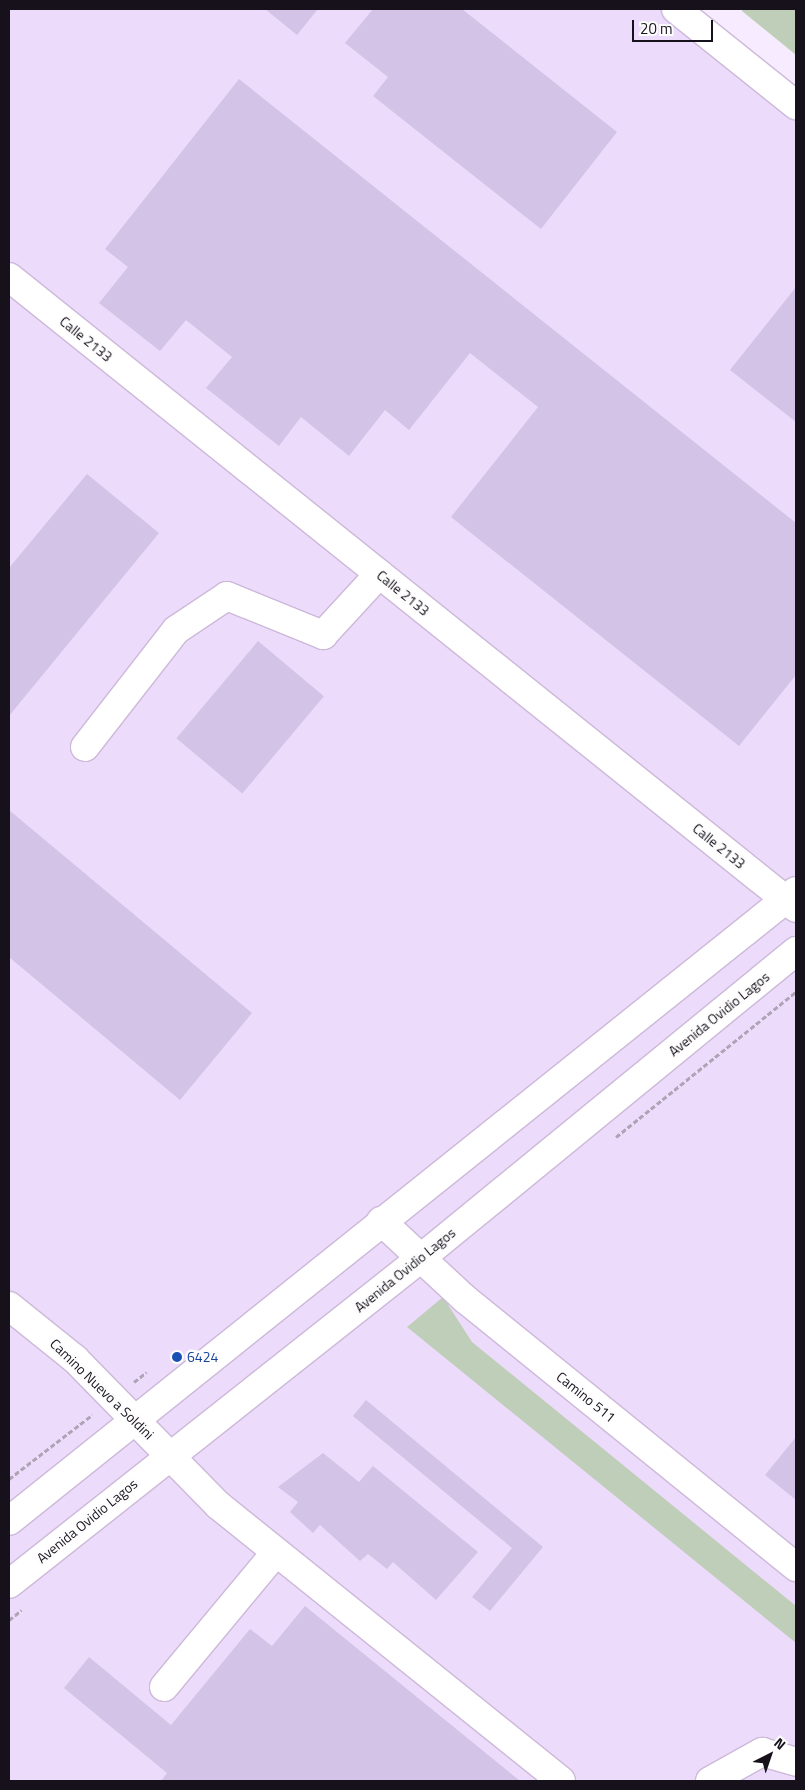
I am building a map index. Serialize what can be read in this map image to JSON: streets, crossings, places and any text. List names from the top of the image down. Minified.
{"streets":{"main road":["Calle 2133","Avenida Ovidio Lagos","Camino Nuevo a Soldini","Camino 511"]},"crossings":[["Avenida Ovidio Lagos","Camino Nuevo a Soldini"],["Avenida Ovidio Lagos","Camino 511"]],"places":["6424"],"scale_bar":"20 m","north":"top right"}
